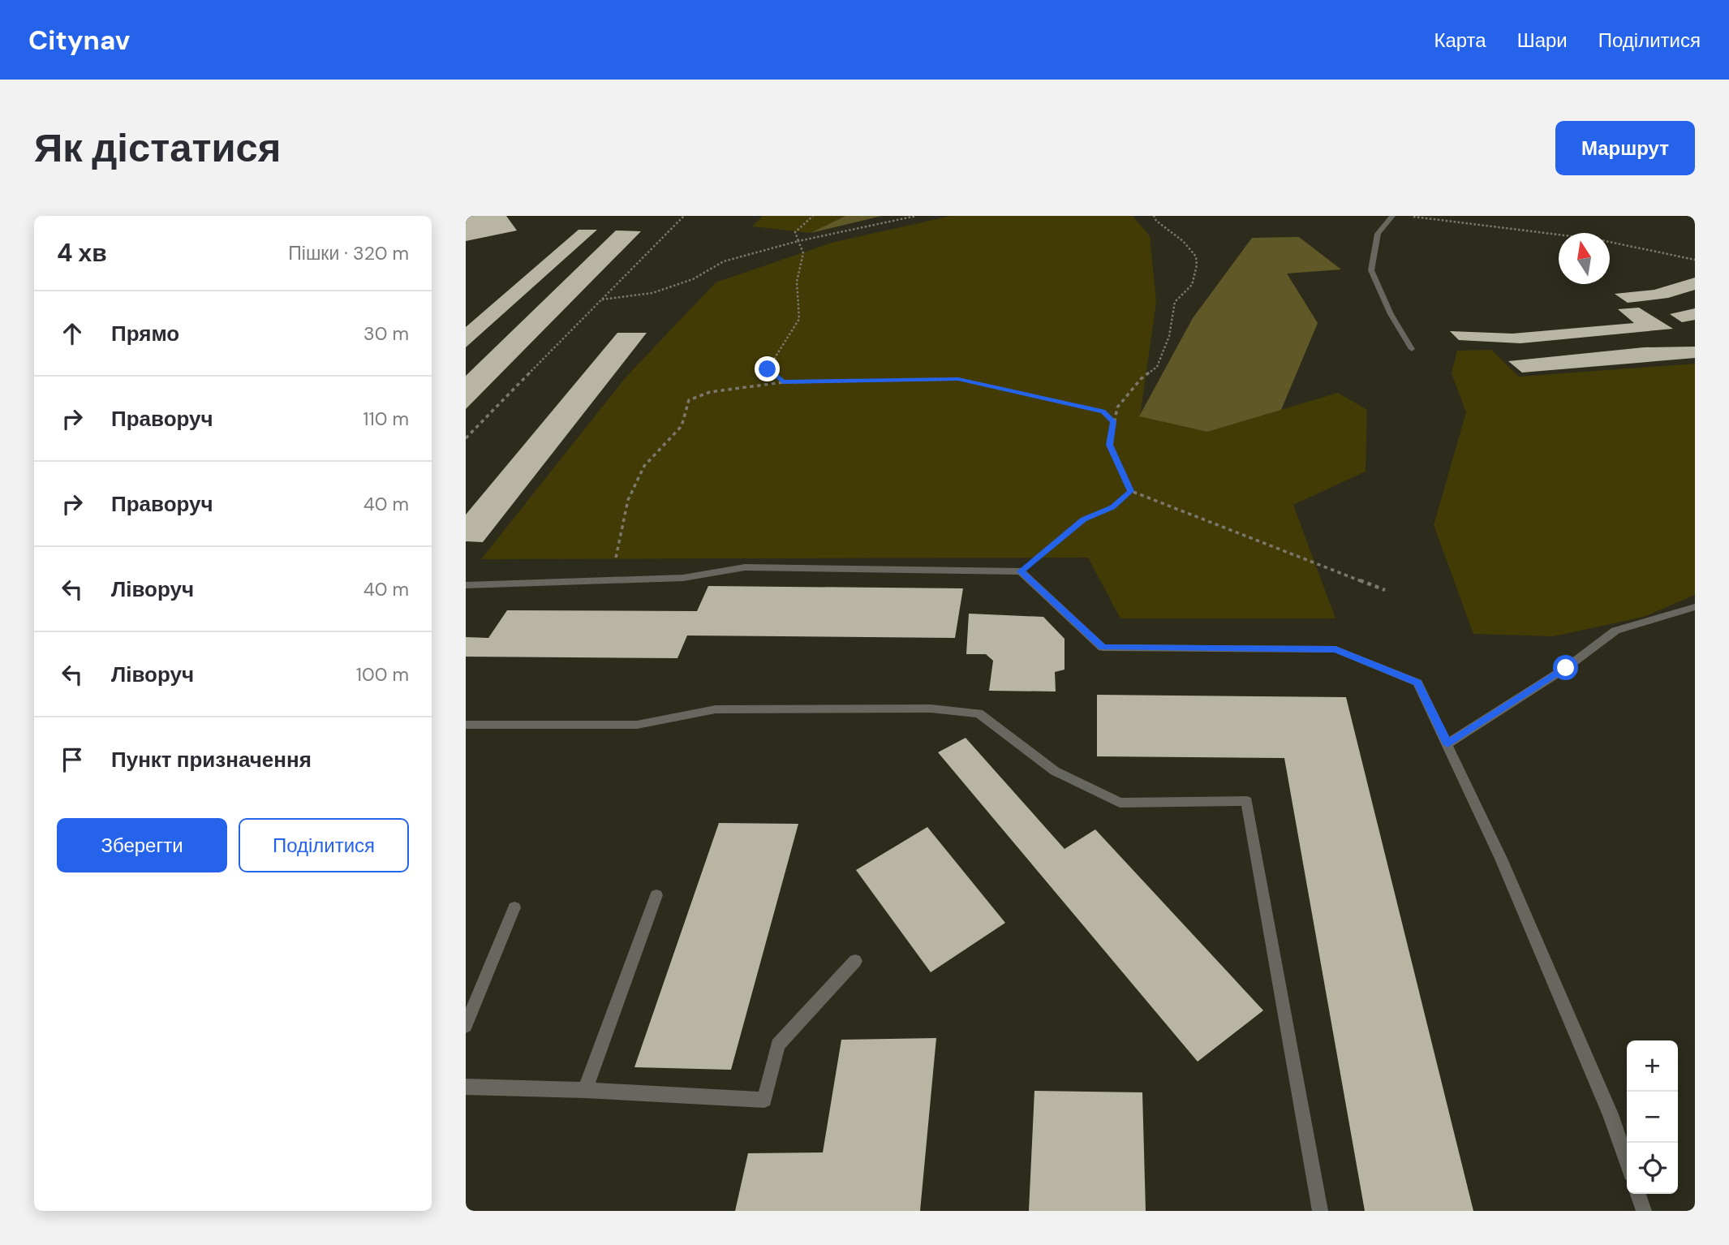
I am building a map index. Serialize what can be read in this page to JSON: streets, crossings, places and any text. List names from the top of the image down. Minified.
{"north":"top","page":{"header":"Citynav","nav":["Карта","Шари","Поділитися"],"buttons":["Маршрут",["Зберегти","Поділитися"]],"title":"Як дістатися","heading":["4 хв","Пішки · 320 m"],"list":[["Прямо","30 m"],["Праворуч","110 m"],["Праворуч","40 m"],["Ліворуч","40 m"],["Ліворуч","100 m"],"Пункт призначення"],"map_buttons":["+","−"]}}
